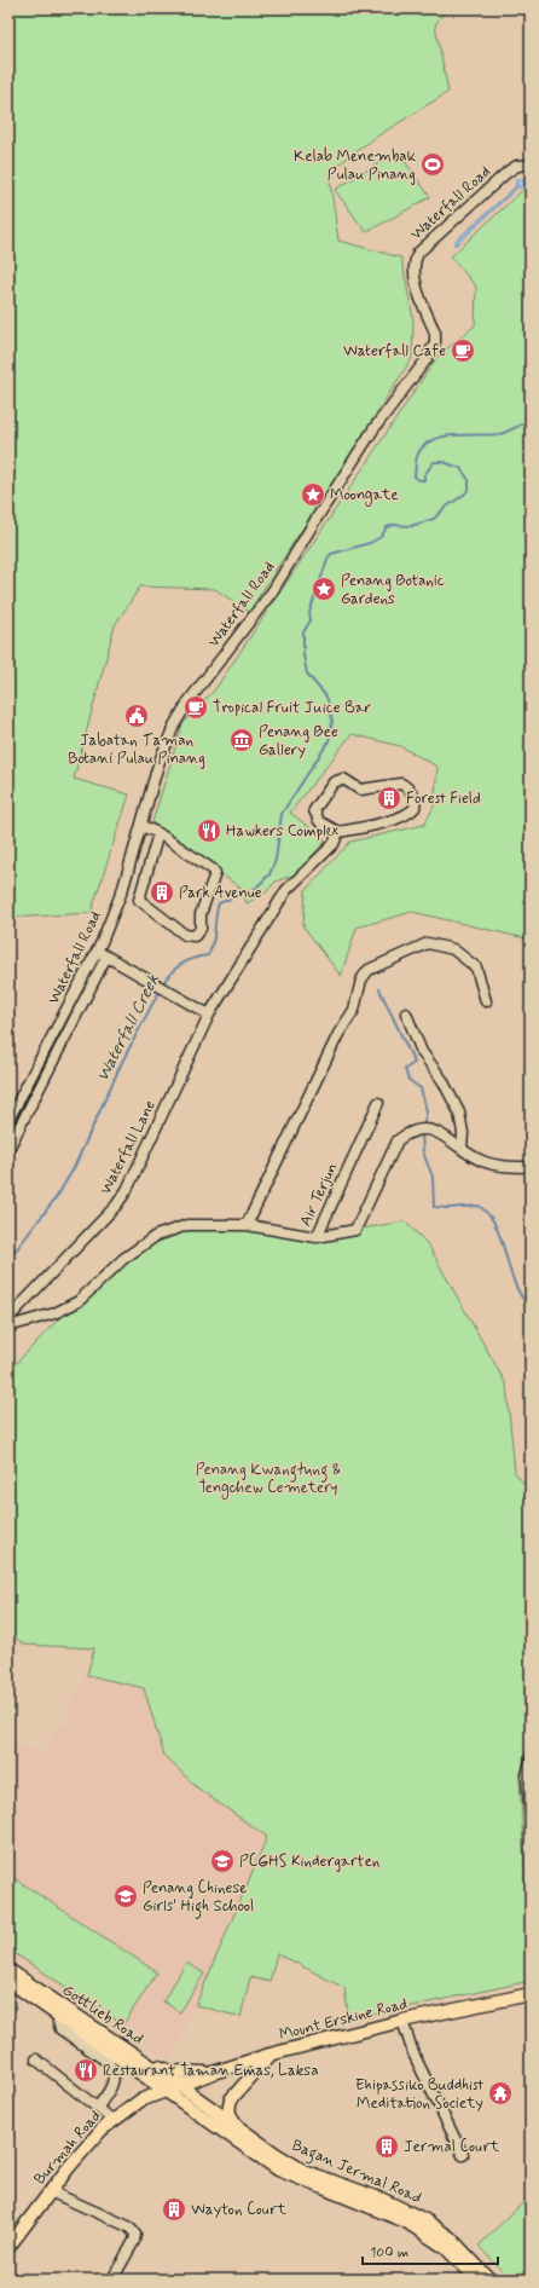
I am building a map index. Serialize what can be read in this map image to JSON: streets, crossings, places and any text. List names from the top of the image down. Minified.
{"streets":{"main road":["Gottlieb Road","Mount Erskine Road","Burmah Road","Bagan Jermal Road"],"street":["Waterfall Road","Waterfall Lane","Air Terjun"]},"crossings":[["Gottlieb Road","Mount Erskine Road"],["Gottlieb Road","Burmah Road"],["Gottlieb Road","Bagan Jermal Road"],["Mount Erskine Road","Burmah Road"],["Mount Erskine Road","Bagan Jermal Road"],["Burmah Road","Bagan Jermal Road"]],"water":["Waterfall Creek"],"parks":["Penang Kwangtung & Tengchew Cemetery"],"places":{"sports":["Kelab Menembak Pulau Pinang"],"cafe":["Waterfall Cafe","Tropical Fruit Juice Bar"],"place":["Moongate","Penang Botanic Gardens"],"public building":["Jabatan Taman Botani Pulau Pinang"],"museum":["Penang Bee Gallery"],"building":["Forest Field","Park Avenue","Jermal Court","Wayton Court"],"restaurant":["Hawkers Complex","Restaurant Taman Emas, Laksa"],"school or university":["PCGHS Kindergarten","Penang Chinese Girls' High School"],"temple":["Ehipassiko Buddhist Meditation Society"]},"scale_bar":"100 m"}
